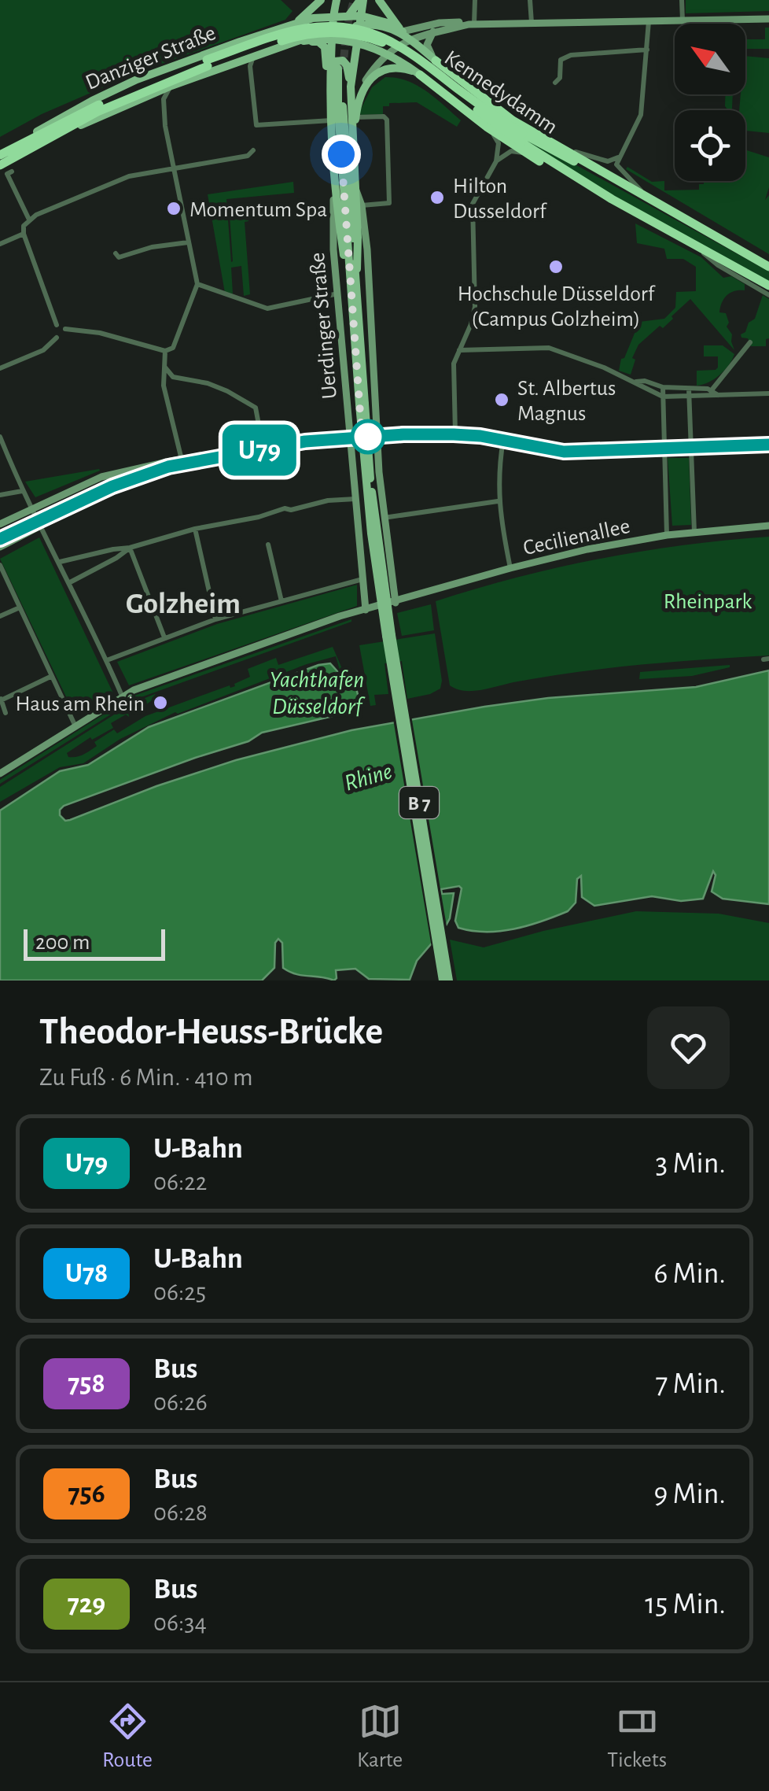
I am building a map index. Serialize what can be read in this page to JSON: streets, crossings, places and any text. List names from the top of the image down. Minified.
{"streets":{"highway":["Danziger Straße","Kennedydamm"],"main road":["Uerdinger Straße","B 7"],"street":["Cecilienallee"]},"crossings":[["Danziger Straße","Kennedydamm"],["Danziger Straße","Uerdinger Straße"],["Kennedydamm","Uerdinger Straße"],["Uerdinger Straße","Cecilienallee"],["Uerdinger Straße","B 7"]],"districts":["Golzheim"],"water":["Yachthafen Düsseldorf","Rhine"],"parks":["Rheinpark"],"places":["Hilton Dusseldorf","Momentum Spa","Hochschule Düsseldorf (Campus Golzheim)","St. Albertus Magnus","Haus am Rhein"],"lines":["metro line U79"],"scale_bar":"200 m","north":"top left","page":{"on_map":"U79","scale":"200 m","heading":["Theodor-Heuss-Brücke","Zu Fuß · 6 Min. · 410 m"],"list":[{"mark":"U79","name":"U-Bahn","note":"06:22","value":"3 Min."},{"mark":"U78","name":"U-Bahn","note":"06:25","value":"6 Min."},{"mark":"758","name":"Bus","note":"06:26","value":"7 Min."},{"mark":"756","name":"Bus","note":"06:28","value":"9 Min."},{"mark":"729","name":"Bus","note":"06:34","value":"15 Min."}],"tabs":["Route","Karte","Tickets"]}}
